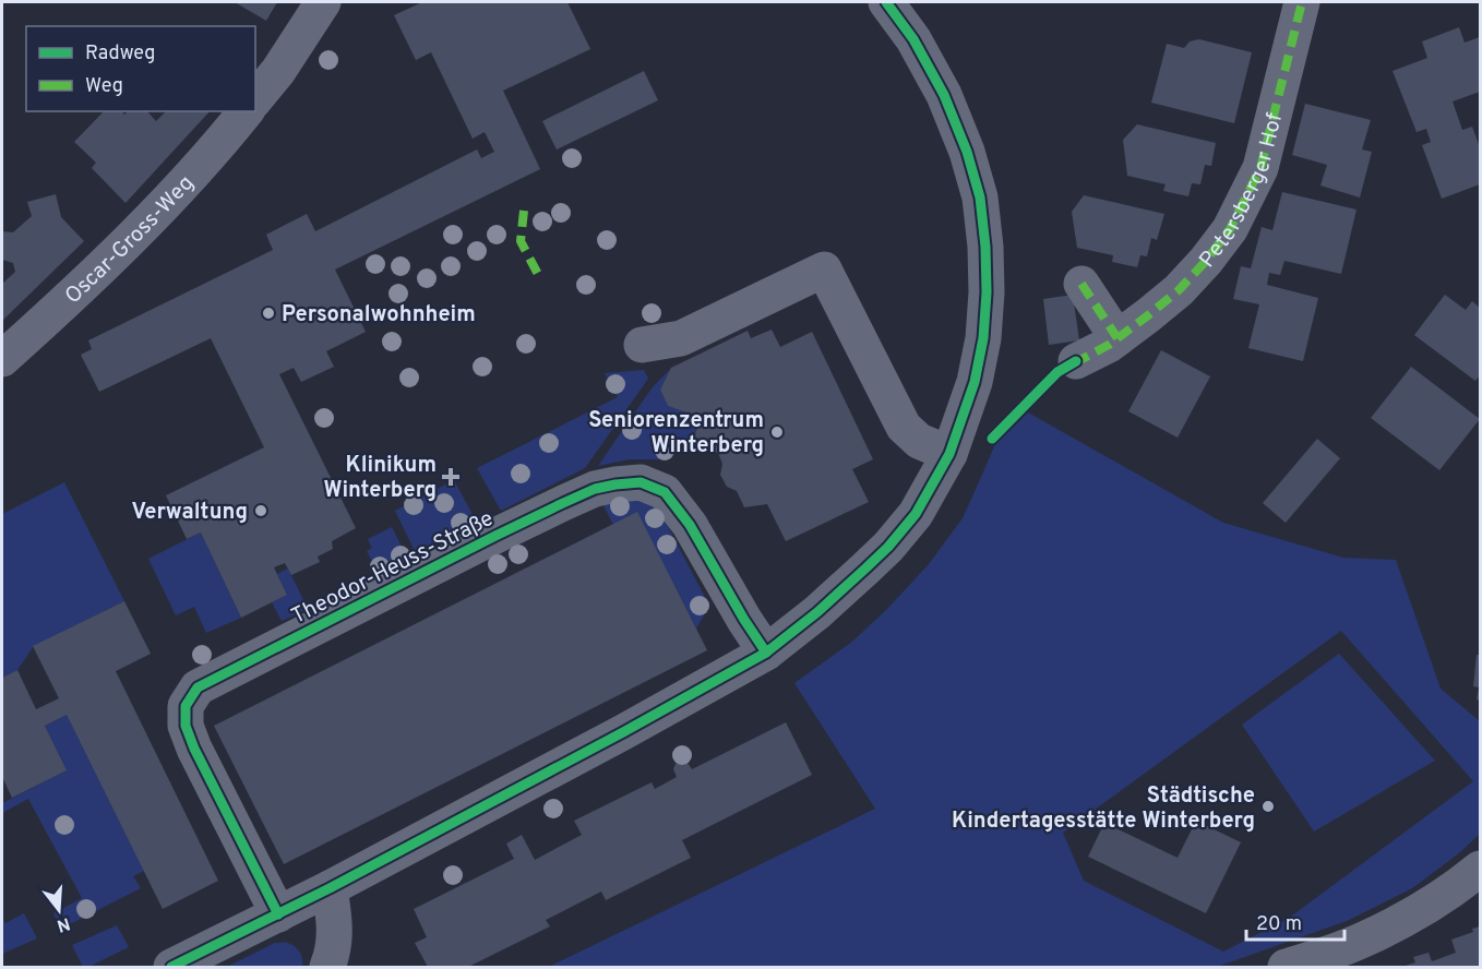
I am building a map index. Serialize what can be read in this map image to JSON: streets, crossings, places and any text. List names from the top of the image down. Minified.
{"streets":{"street":["Petersberger Hof","Oscar-Gross-Weg","Theodor-Heuss-Straße"]},"places":{"other":["Personalwohnheim","Seniorenzentrum Winterberg","Verwaltung","Städtische Kindertagesstätte Winterberg"],"health":["Klinikum Winterberg"]},"legend":["Radweg","Weg"],"scale_bar":"20 m","north":"bottom"}
